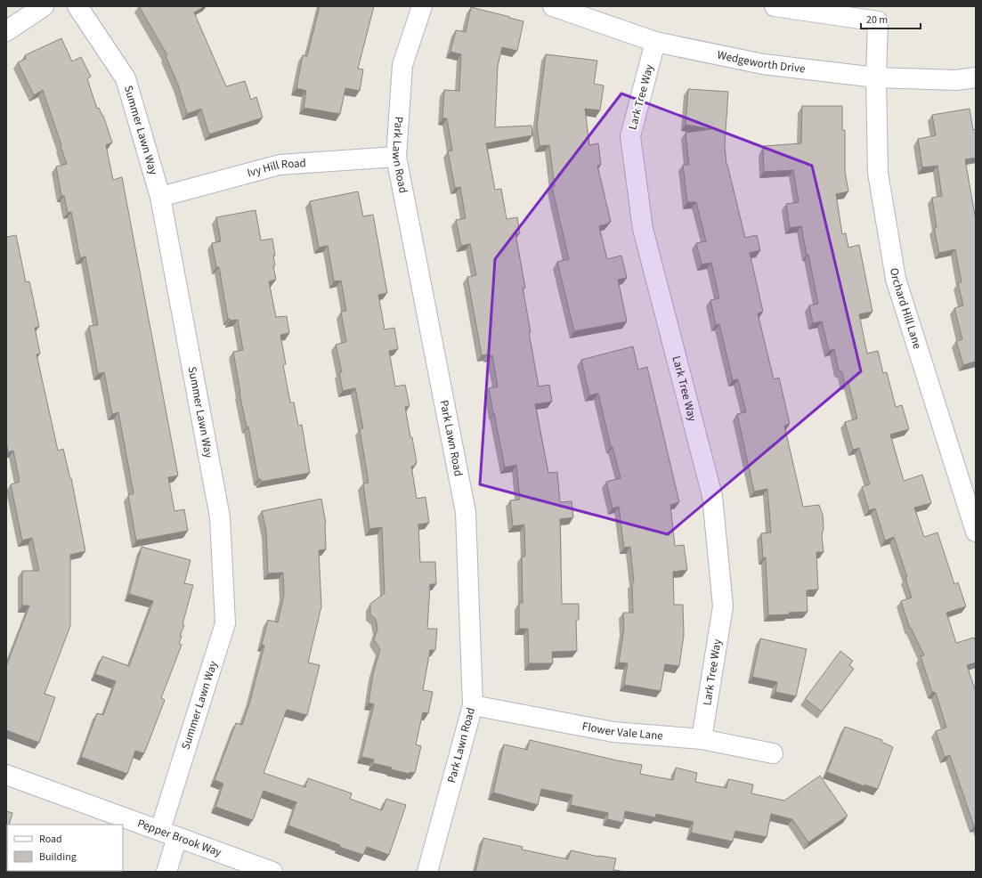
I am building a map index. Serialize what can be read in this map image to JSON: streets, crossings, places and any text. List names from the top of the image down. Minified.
{"streets":{"street":["Wedgeworth Drive","Lark Tree Way","Summer Lawn Way","Park Lawn Road","Ivy Hill Road","Orchard Hill Lane","Flower Vale Lane","Pepper Brook Way"]},"crossings":[["Wedgeworth Drive","Lark Tree Way"],["Wedgeworth Drive","Orchard Hill Lane"],["Lark Tree Way","Flower Vale Lane"],["Summer Lawn Way","Ivy Hill Road"],["Summer Lawn Way","Pepper Brook Way"],["Park Lawn Road","Ivy Hill Road"],["Park Lawn Road","Flower Vale Lane"]],"legend":["Road","Building"],"scale_bar":"20 m"}
